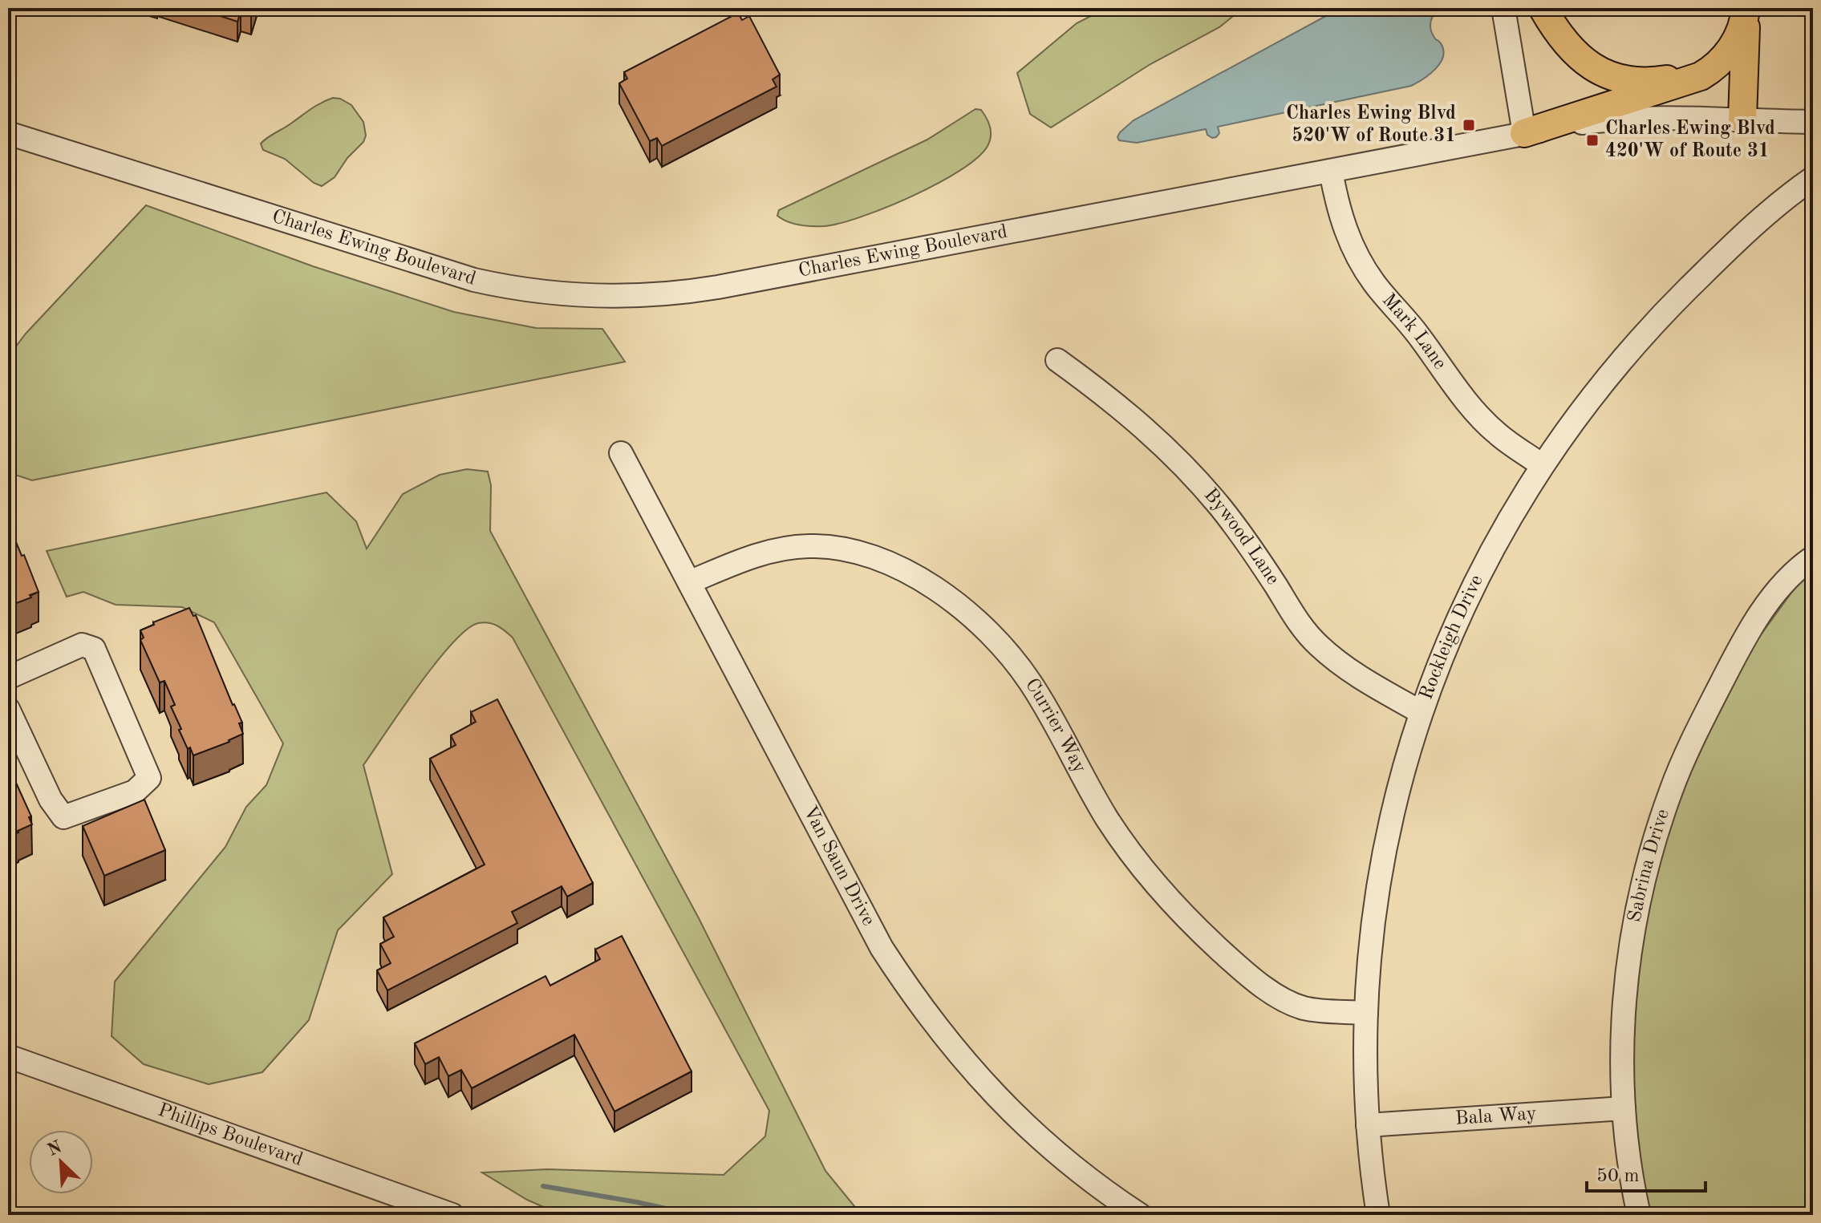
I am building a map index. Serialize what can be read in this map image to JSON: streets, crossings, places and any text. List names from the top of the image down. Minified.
{"streets":{"street":["Charles Ewing Boulevard","Mark Lane","Bywood Lane","Rockleigh Drive","Currier Way","Sabrina Drive","Van Saun Drive","Bala Way","Phillips Boulevard"]},"crossings":[["Charles Ewing Boulevard","Mark Lane"],["Mark Lane","Rockleigh Drive"],["Bywood Lane","Rockleigh Drive"],["Rockleigh Drive","Currier Way"],["Rockleigh Drive","Bala Way"],["Currier Way","Van Saun Drive"],["Sabrina Drive","Bala Way"]],"places":{"transit":["Charles Ewing Blvd 520'W of Route 31","Charles Ewing Blvd 420'W of Route 31"]},"scale_bar":"50 m","north":"top left"}
